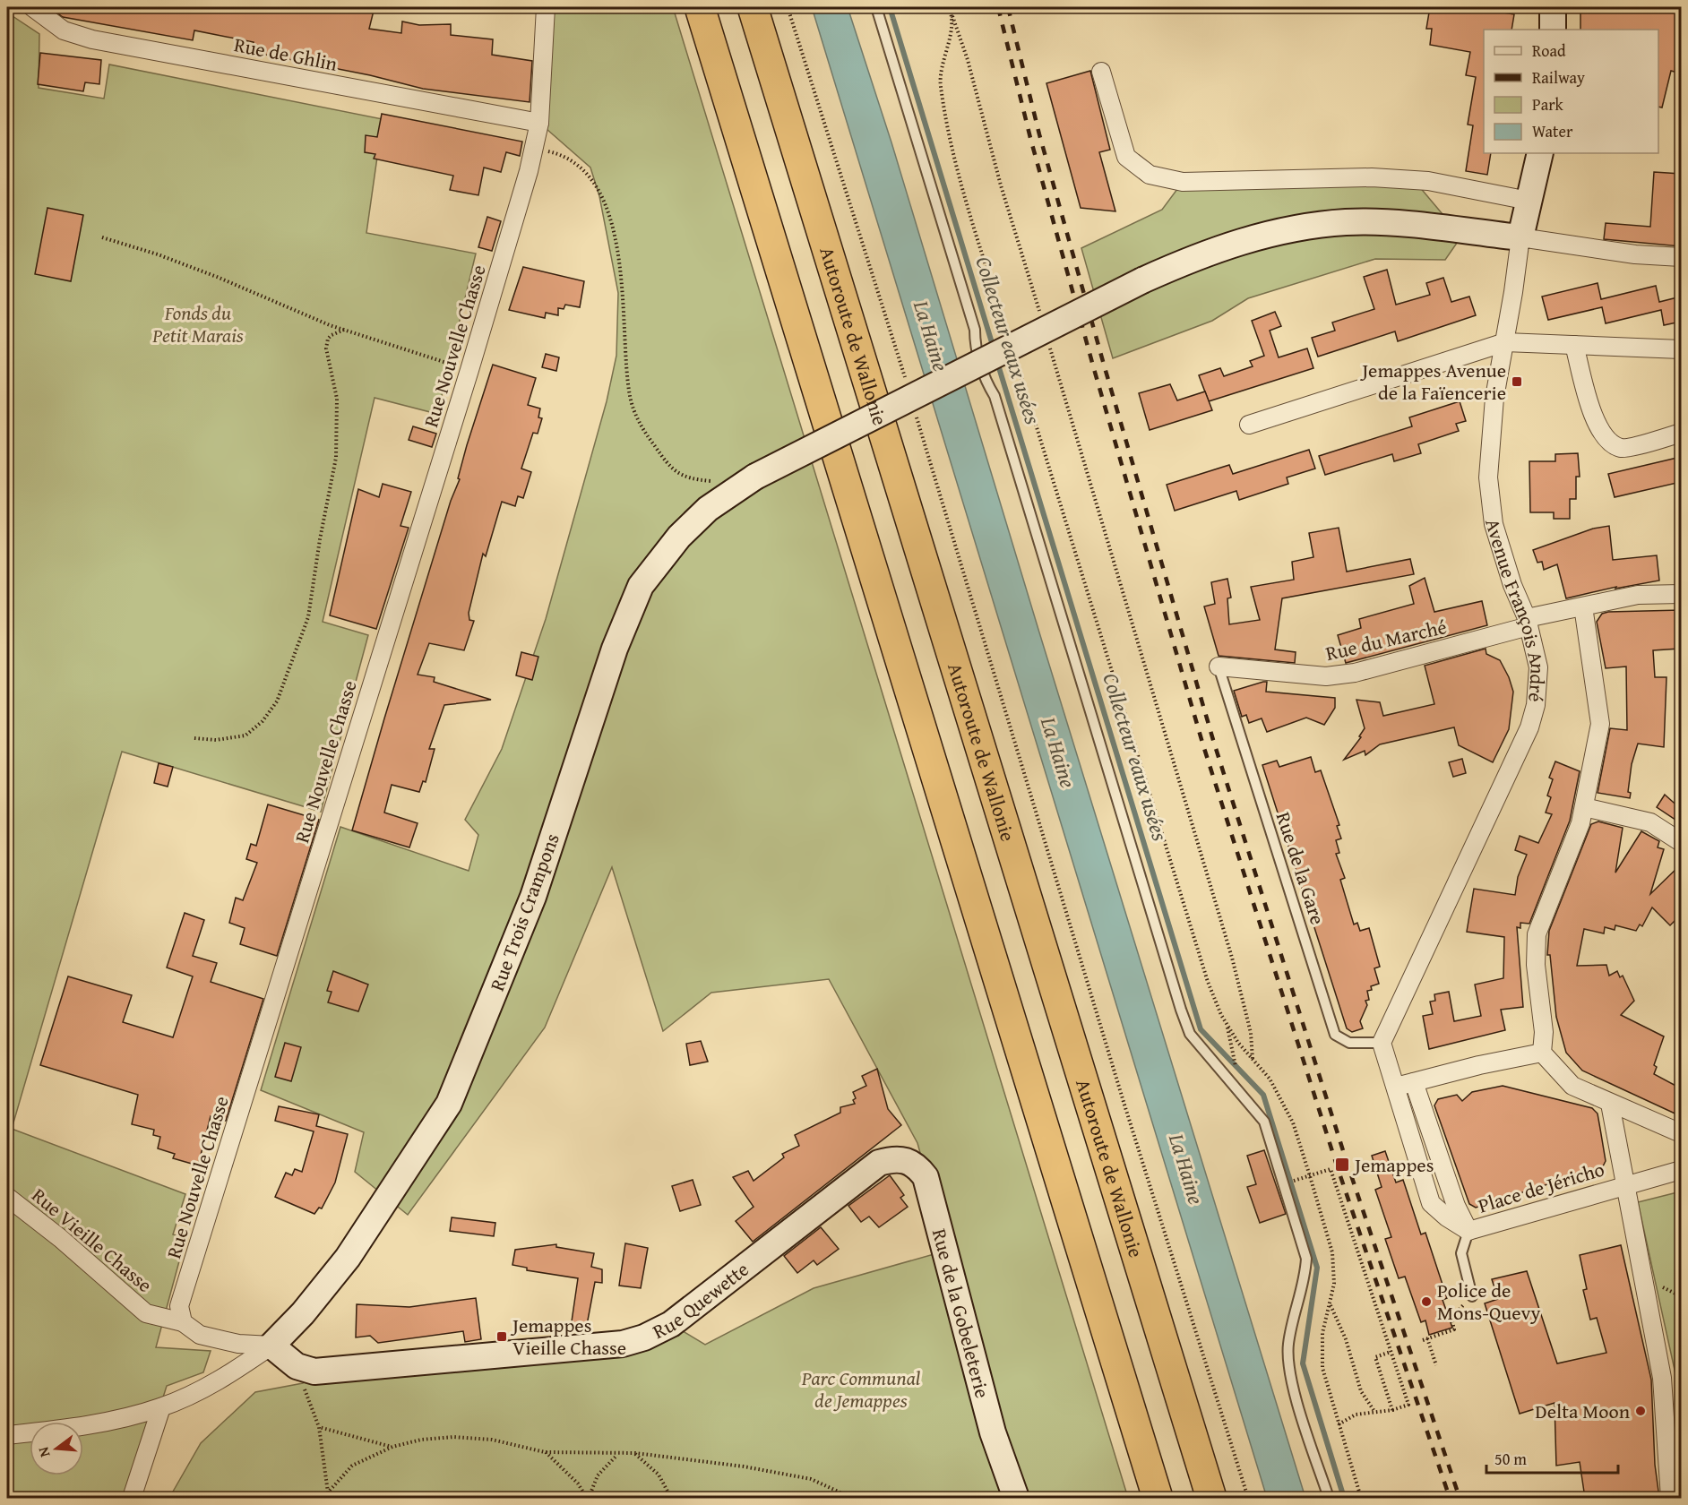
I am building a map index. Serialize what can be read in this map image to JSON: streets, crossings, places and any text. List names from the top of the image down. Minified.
{"streets":{"highway":["Autoroute de Wallonie"],"street":["Rue de Ghlin","Rue Nouvelle Chasse","Avenue François André","Rue du Marché","Rue Trois Crampons","Place de Jéricho","Rue Vieille Chasse","Rue Quewette","Rue de la Gobeleterie"],"lane":["Rue de la Gare"]},"crossings":[["Rue de Ghlin","Rue Nouvelle Chasse"],["Rue Nouvelle Chasse","Rue Vieille Chasse"],["Avenue François André","Rue du Marché"],["Avenue François André","Rue de la Gare"],["Avenue François André","Rue Trois Crampons"],["Avenue François André","Place de Jéricho"],["Rue du Marché","Rue de la Gare"],["Rue de la Gare","Place de Jéricho"],["Rue Trois Crampons","Rue Quewette"],["Rue Quewette","Rue de la Gobeleterie"]],"water":["La Haine","Collecteur eaux usées"],"parks":["Fonds du Petit Marais","Parc Communal de Jemappes"],"places":{"transit":["Jemappes Avenue de la Faïencerie","Jemappes","Jemappes Vieille Chasse"],"other":["Police de Mons-Quevy","Delta Moon"]},"legend":["Road","Railway","Park","Water"],"scale_bar":"50 m","north":"left"}
